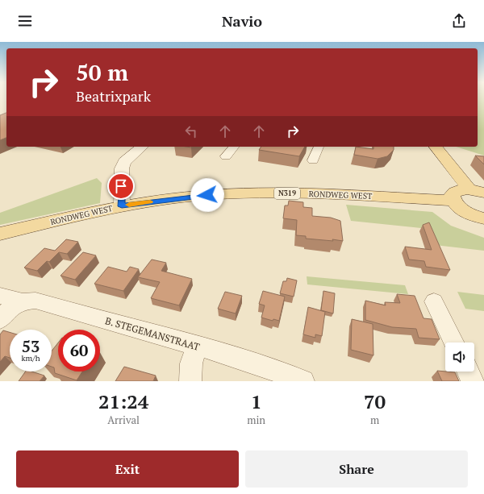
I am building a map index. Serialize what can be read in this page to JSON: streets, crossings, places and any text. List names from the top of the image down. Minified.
{"streets":{"main road":["N319","RONDWEG WEST"],"street":["B. STEGEMANSTRAAT"]},"page":{"header":"Navio","turn":["50 m","Beatrixpark"],"speed":"53 km/h","limit":"60","eta":["21:24","Arrival","1","min","70","m"],"buttons":["Exit","Share"]}}
